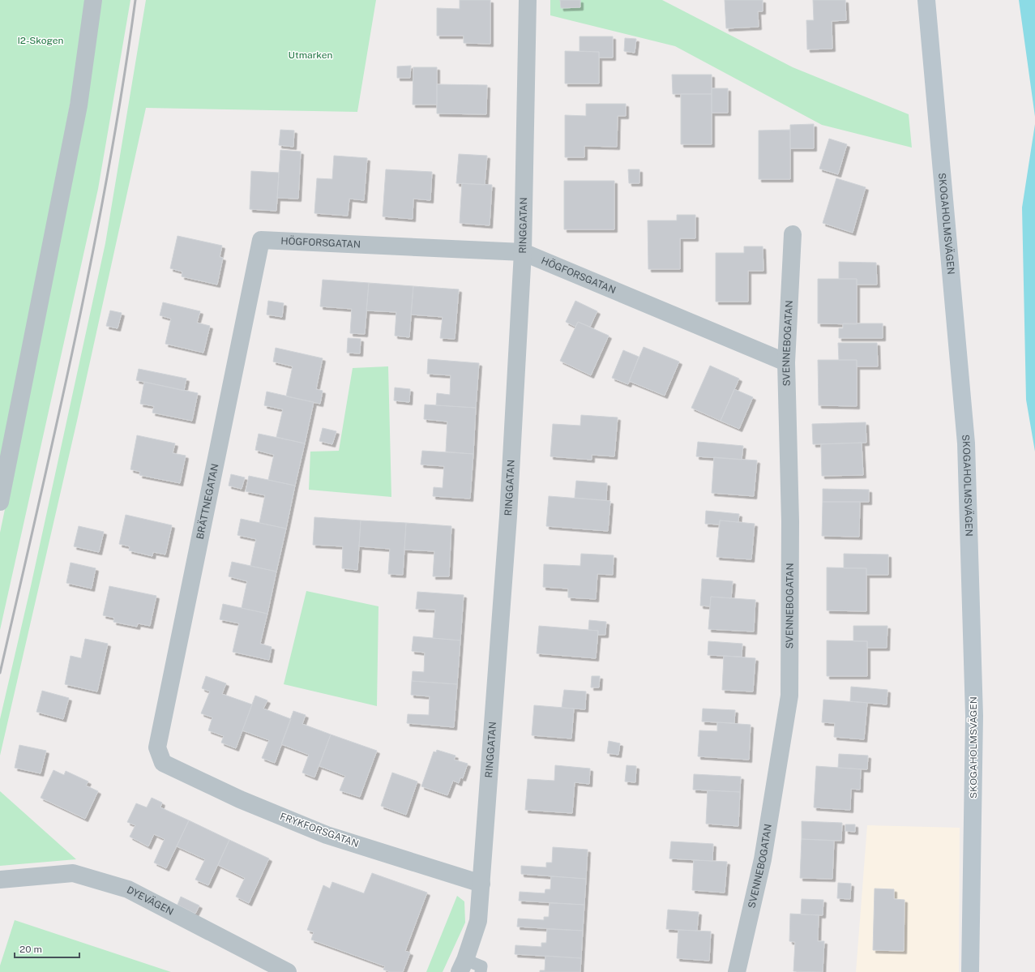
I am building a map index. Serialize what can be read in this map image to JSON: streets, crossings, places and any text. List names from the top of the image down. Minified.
{"streets":{"street":["SKOGAHOLMSVÄGEN","RINGGATAN","HÖGFORSGATAN","SVENNEBOGATAN","BRÄTTNEGATAN","FRYKFORSGATAN","DYEVÄGEN"]},"crossings":[["RINGGATAN","HÖGFORSGATAN"],["RINGGATAN","FRYKFORSGATAN"],["HÖGFORSGATAN","SVENNEBOGATAN"],["HÖGFORSGATAN","BRÄTTNEGATAN"],["BRÄTTNEGATAN","FRYKFORSGATAN"]],"parks":["I2-Skogen","Utmarken"],"scale_bar":"20 m"}
